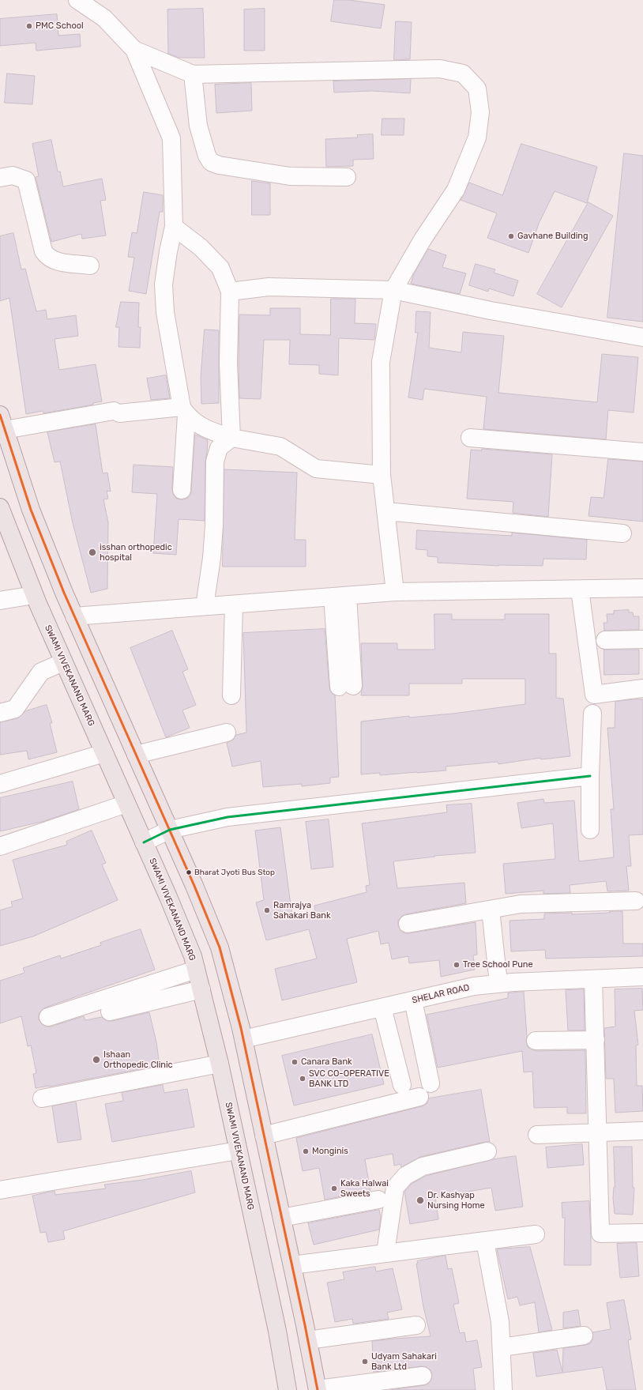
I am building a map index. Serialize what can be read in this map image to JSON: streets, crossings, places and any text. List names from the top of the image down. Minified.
{"streets":{"main road":["SWAMI VIVEKANAND MARG"],"street":["SHELAR ROAD"]},"places":["PMC School","Gavhane Building","isshan orthopedic hospital","Bharat Jyoti Bus Stop","Ramrajya Sahakari Bank","Tree School Pune","Ishaan Orthopedic Clinic","Canara Bank","SVC CO-OPERATIVE BANK LTD","Monginis","Kaka Halwai Sweets","Dr. Kashyap Nursing Home","Udyam Sahakari Bank Ltd"]}
